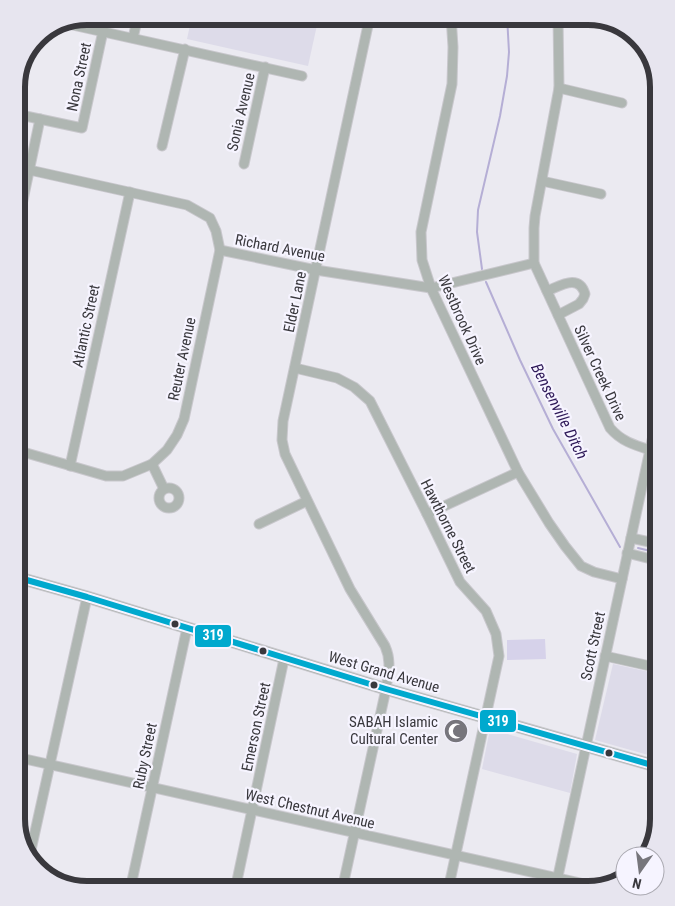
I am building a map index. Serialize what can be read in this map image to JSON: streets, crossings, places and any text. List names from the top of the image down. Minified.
{"streets":{"main road":["West Grand Avenue"],"street":["Nona Street","Sonia Avenue","Richard Avenue","Elder Lane","Westbrook Drive","Atlantic Street","Reuter Avenue","Silver Creek Drive","Hawthorne Street","Scott Street","Emerson Street","Ruby Street","West Chestnut Avenue"]},"crossings":[["Richard Avenue","Elder Lane"],["Richard Avenue","Westbrook Drive"],["Richard Avenue","Atlantic Street"],["Richard Avenue","Reuter Avenue"],["Richard Avenue","Silver Creek Drive"],["Elder Lane","Hawthorne Street"],["Elder Lane","West Grand Avenue"],["Elder Lane","West Chestnut Avenue"],["Westbrook Drive","Scott Street"],["Silver Creek Drive","Scott Street"],["Hawthorne Street","West Grand Avenue"],["Hawthorne Street","West Chestnut Avenue"],["Scott Street","West Grand Avenue"],["Scott Street","West Chestnut Avenue"],["West Grand Avenue","Emerson Street"],["West Grand Avenue","Ruby Street"],["Emerson Street","West Chestnut Avenue"],["Ruby Street","West Chestnut Avenue"]],"water":["Bensenville Ditch"],"places":{"mosque":["SABAH Islamic Cultural Center"]},"lines":["transit line 319"],"north":"bottom"}
